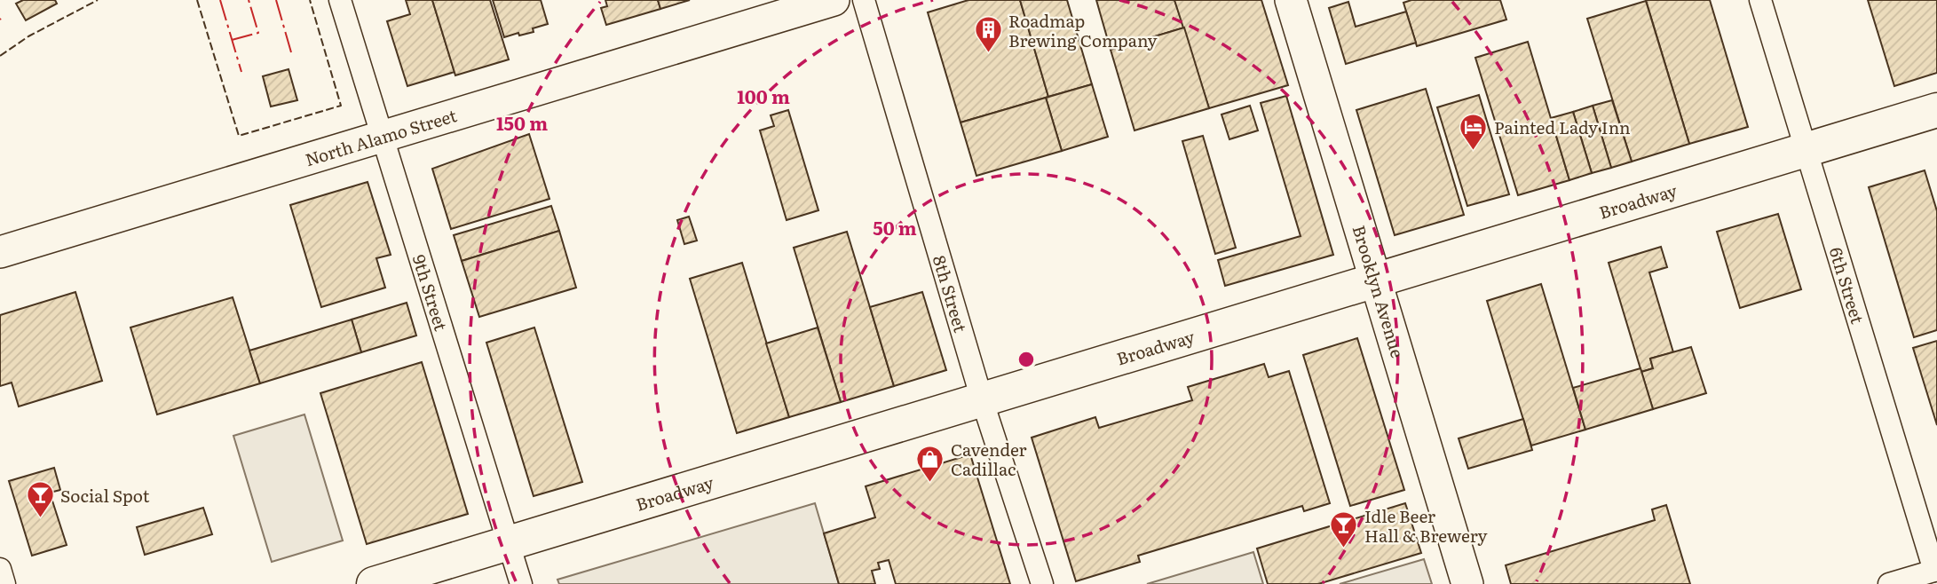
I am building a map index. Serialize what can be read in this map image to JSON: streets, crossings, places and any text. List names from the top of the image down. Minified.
{"streets":{"main road":["Broadway"],"street":["North Alamo Street","6th Street","9th Street","Brooklyn Avenue","8th Street"]},"crossings":[["North Alamo Street","9th Street"],["Broadway","6th Street"],["Broadway","9th Street"],["Broadway","Brooklyn Avenue"],["Broadway","8th Street"]],"places":{"building":["Roadmap Brewing Company"],"hotel":["Painted Lady Inn"],"shop":["Cavender Cadillac"],"bar":["Social Spot","Idle Beer Hall & Brewery"]},"rings":["100 m","150 m","50 m"]}
